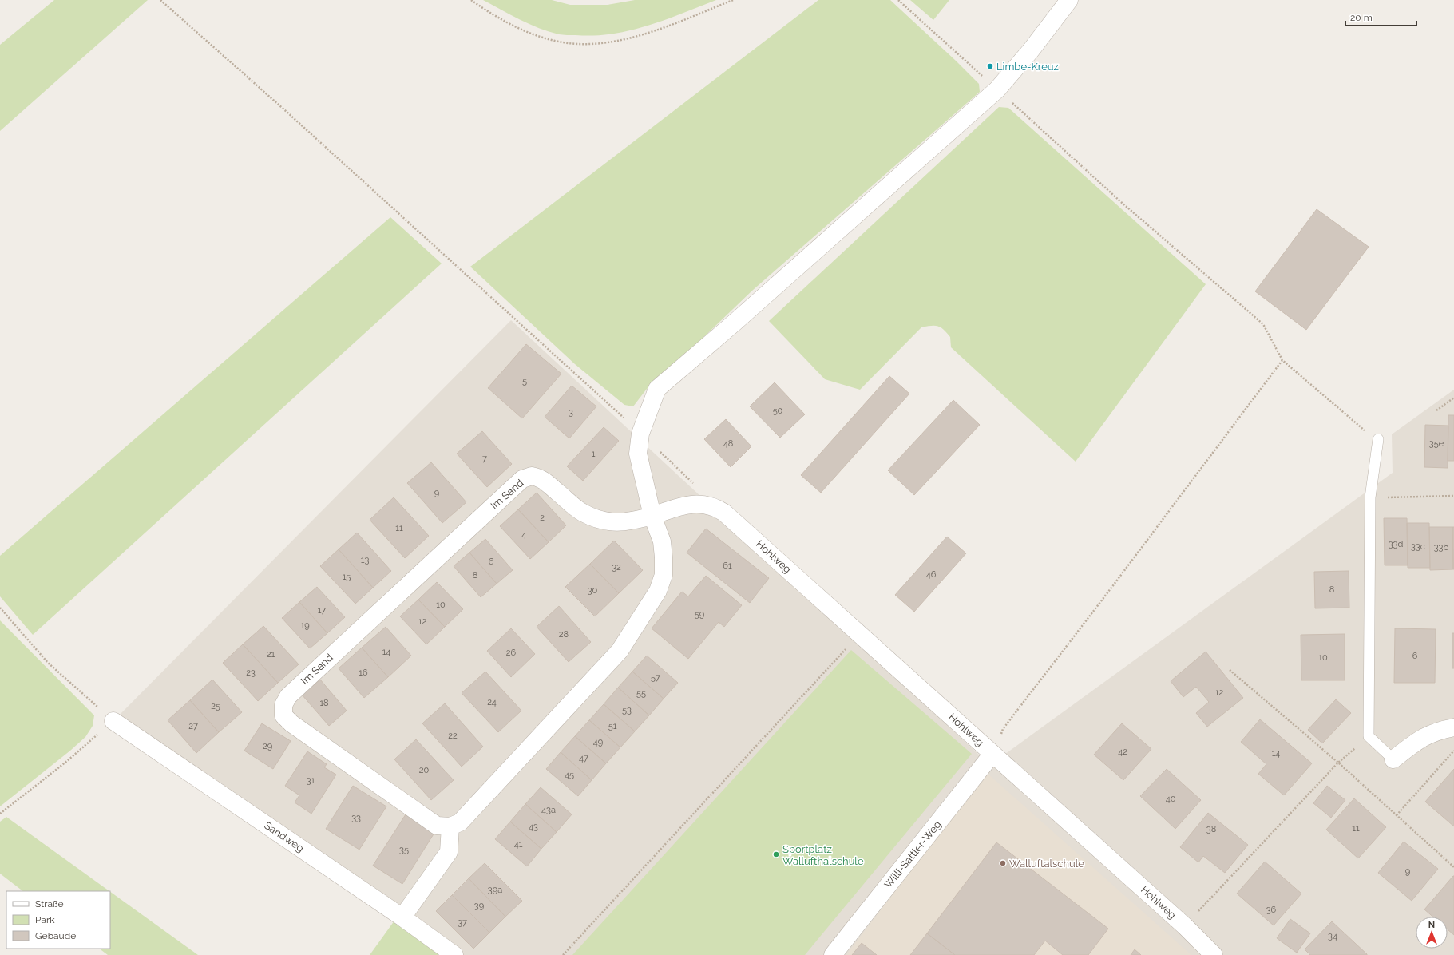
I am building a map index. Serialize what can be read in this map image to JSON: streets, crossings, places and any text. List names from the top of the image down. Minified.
{"streets":{"street":["Im Sand","Hohlweg","Sandweg","Willi-Sattler-Weg"]},"crossings":[["Im Sand","Hohlweg"],["Hohlweg","Willi-Sattler-Weg"]],"places":["Limbe-Kreuz","Sportplatz Wallufthalschule","Walluftalschule"],"house_numbers":["5","50","3","48","35e","1","7","9","2","11","4","33d","33c","33b","13","6","61","32","46","8","15","8","30","10","17","59","12","19","28","14","26","21","6","10","23","16","57","12","55","24","18","25","53","27","51","22","49","29","42","14","47","20","45","31","40","43a","33","43","11","38","41","35","9","39a","39","36","37","34"],"legend":["Straße","Park","Gebäude"],"scale_bar":"20 m","north":"top"}
